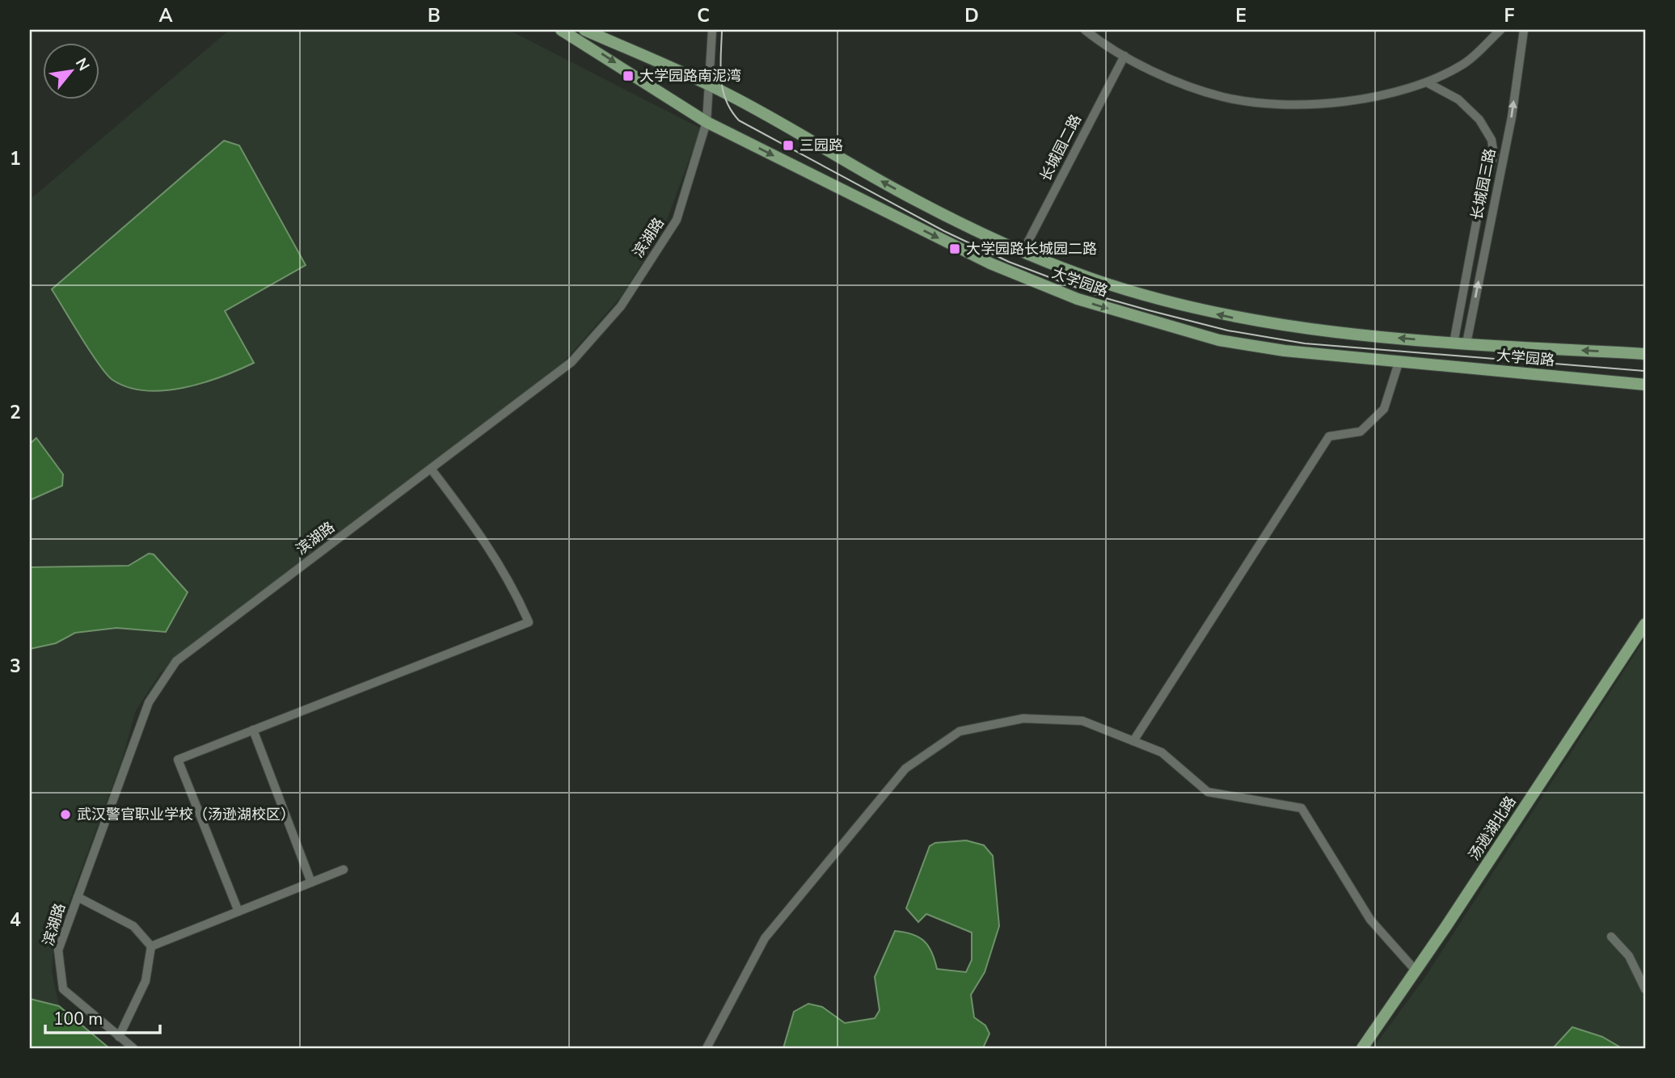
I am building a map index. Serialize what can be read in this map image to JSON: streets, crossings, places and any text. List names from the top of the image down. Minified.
{"streets":{"main road":["大学园路","汤逊湖北路"],"street":["长城园二路","长城园三路","滨湖路"]},"crossings":[["长城园二路","大学园路"],["长城园三路","大学园路"],["滨湖路","大学园路"]],"one_way":["长城园三路"],"places":{"transit":["大学园路南泥湾","三园路","大学园路长城园二路"],"other":["武汉警官职业学校（汤逊湖校区）"]},"scale_bar":"100 m","north":"top right","grid":{"columns":["A","B","C","D","E","F"],"rows":["1","2","3","4"]}}
